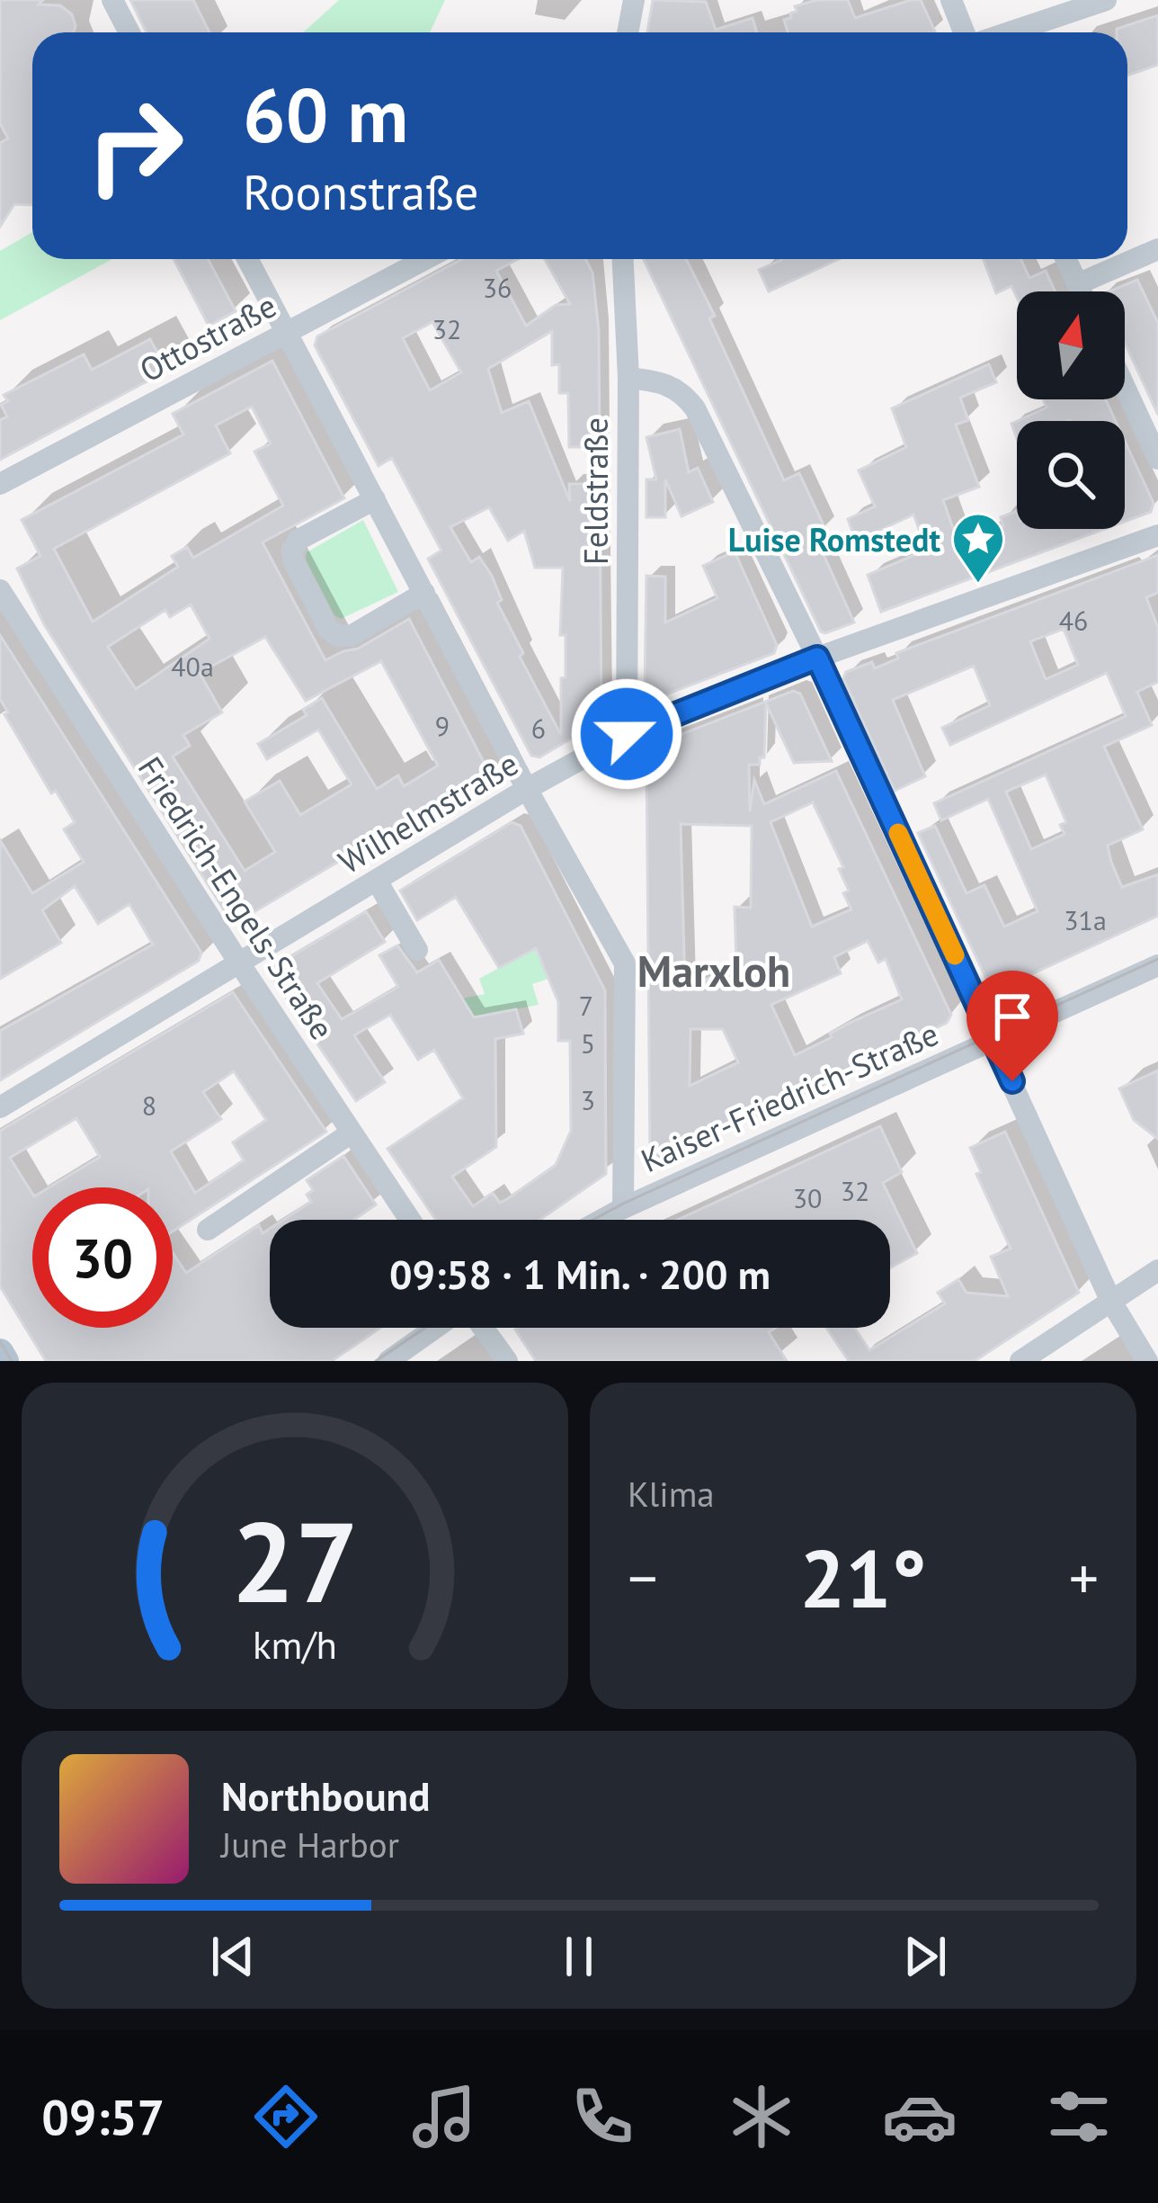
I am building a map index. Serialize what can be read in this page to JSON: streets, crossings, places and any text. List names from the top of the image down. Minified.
{"streets":{"street":["Ottostraße","Feldstraße","Wilhelmstraße","Friedrich-Engels-Straße","Kaiser-Friedrich-Straße"]},"crossings":[["Feldstraße","Wilhelmstraße"],["Wilhelmstraße","Friedrich-Engels-Straße"]],"districts":["Marxloh"],"places":{"place":["Luise Romstedt"]},"house_numbers":["36","32","46","40a","9","6","31a","7","5","3","8","32","30"],"north":"top","page":{"turn":["60 m","Roonstraße"],"limit":"30","trip":"09:58 · 1 Min. · 200 m","tile":"Klima","heat":["−","21°","+"],"song":["Northbound","June Harbor"],"tabs":"09:57","gauge":["27","km/h"]}}
